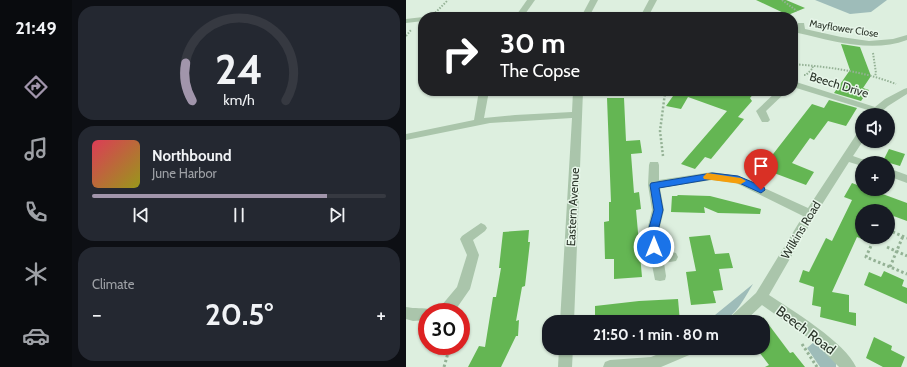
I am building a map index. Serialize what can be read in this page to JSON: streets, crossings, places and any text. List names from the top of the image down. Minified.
{"streets":{"street":["Mayflower Close","Beech Drive","Eastern Avenue","Wilkins Road","Beech Road"]},"crossings":[["Wilkins Road","Beech Road"]],"page":{"tabs":"21:49","turn":["30 m","The Copse"],"map_buttons":["+","−"],"song":["Northbound","June Harbor"],"tile":"Climate","heat":["−","20.5°","+"],"limit":"30","trip":"21:50 · 1 min · 80 m","gauge":["24","km/h"]}}
